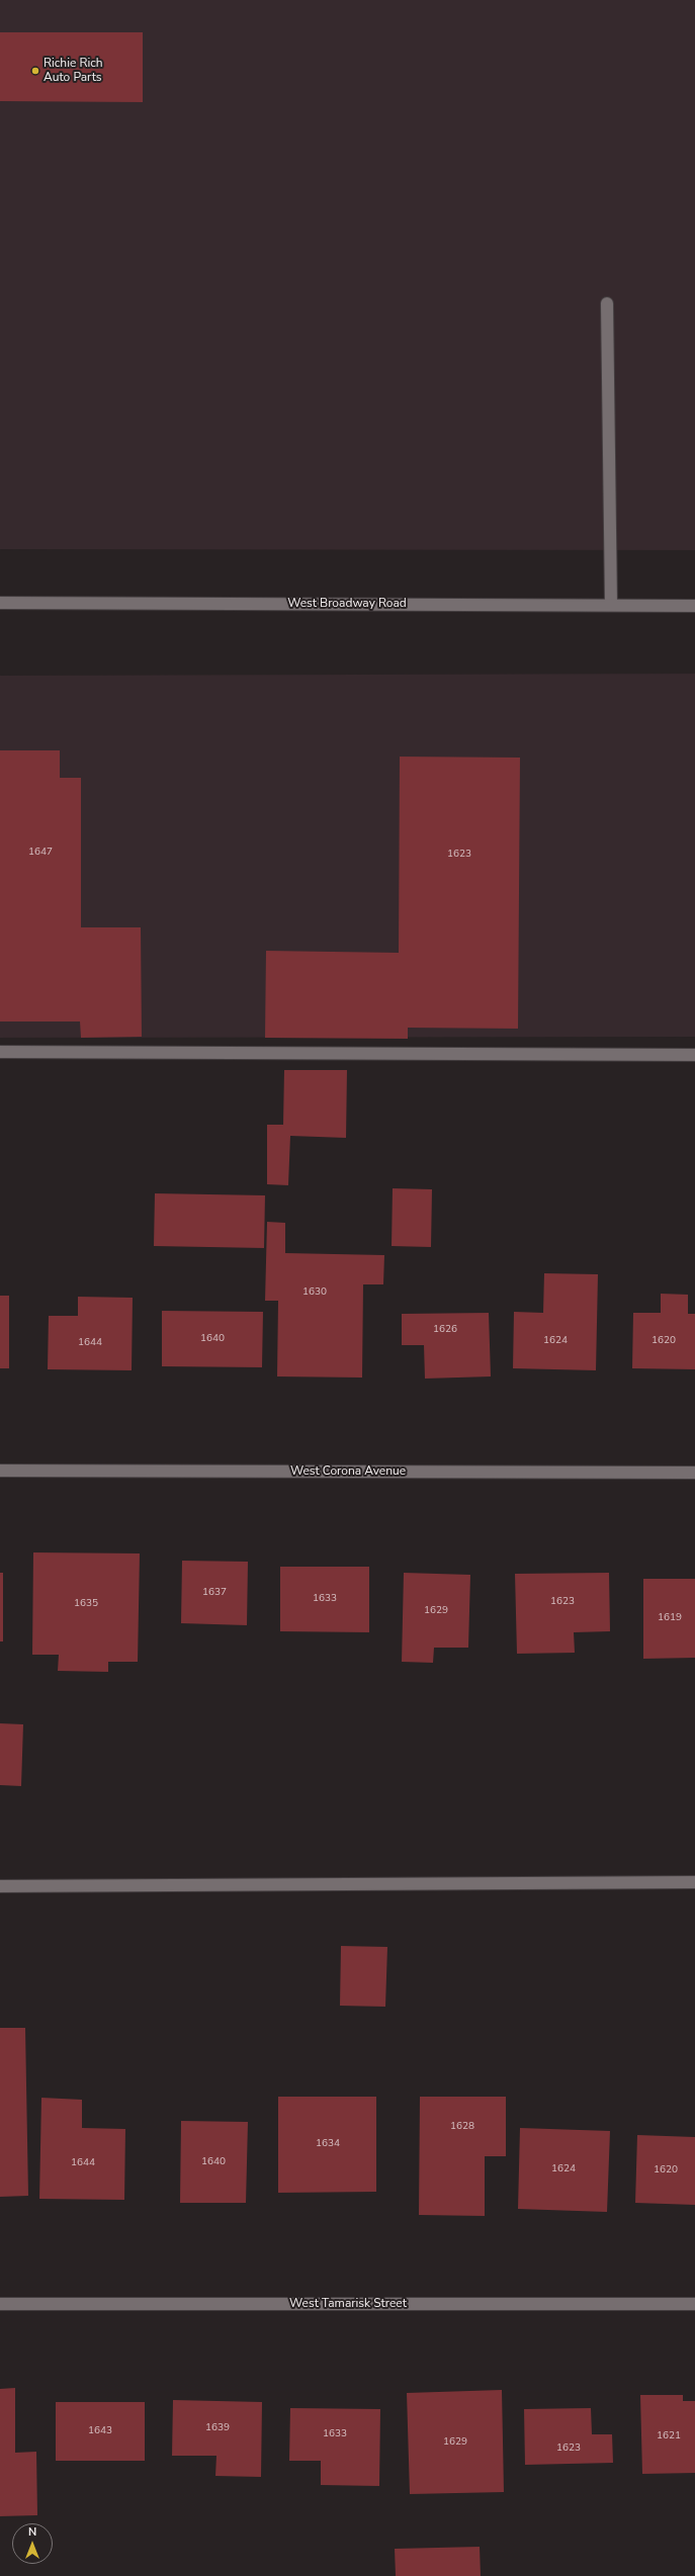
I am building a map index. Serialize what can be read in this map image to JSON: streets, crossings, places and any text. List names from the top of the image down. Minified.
{"streets":{"street":["West Broadway Road","West Corona Avenue","West Tamarisk Street"]},"places":["Richie Rich Auto Parts"],"house_numbers":["1647","1623","1630","1626","1640","1624","1620","1644","1637","1633","1623","1635","1629","1619","1628","1634","1640","1644","1624","1620","1639","1643","1633","1621","1629","1623"],"north":"top"}
